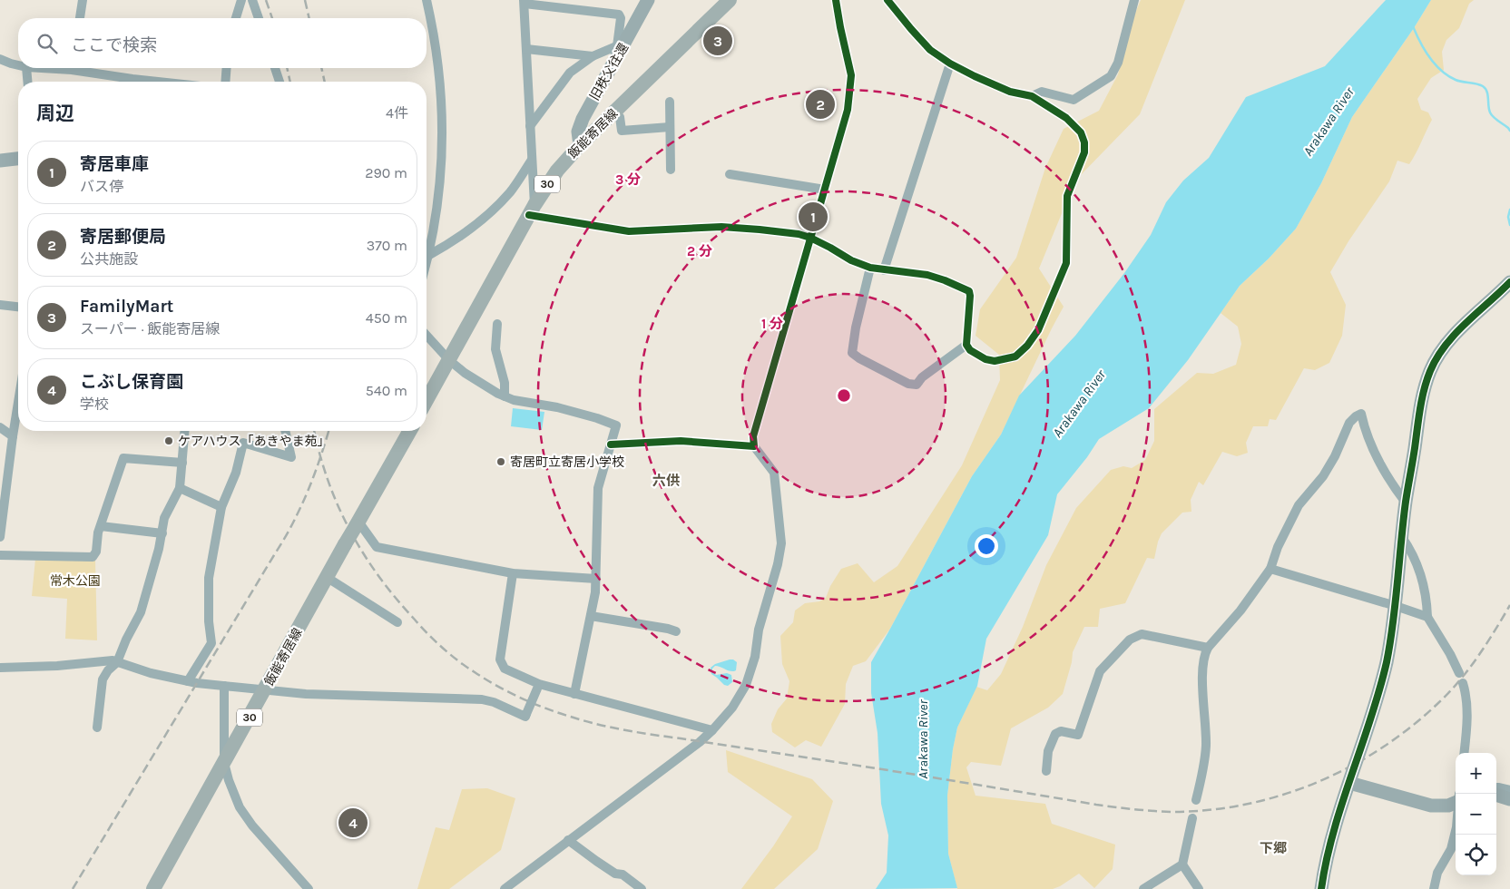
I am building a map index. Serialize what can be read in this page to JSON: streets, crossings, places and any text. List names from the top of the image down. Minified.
{"streets":{"main road":["飯能寄居線","30"],"street":["旧秩父往還"]},"crossings":[["旧秩父往還","飯能寄居線"]],"districts":["六供","下郷"],"water":["Arakawa River"],"parks":["常木公園"],"places":["ケアハウス「あきやま苑」","寄居町立寄居小学校"],"page":{"search":"ここで検索","pins":["3","2","1","4"],"heading":["周辺","4件"],"list":[{"mark":"1","name":"寄居車庫","note":"バス停","value":"290 m"},{"mark":"2","name":"寄居郵便局","note":"公共施設","value":"370 m"},{"mark":"3","name":"FamilyMart","note":"スーパー · 飯能寄居線","value":"450 m"},{"mark":"4","name":"こぶし保育園","note":"学校","value":"540 m"}],"map_buttons":["+","−"]},"rings":["3 分","2 分","1 分"]}
